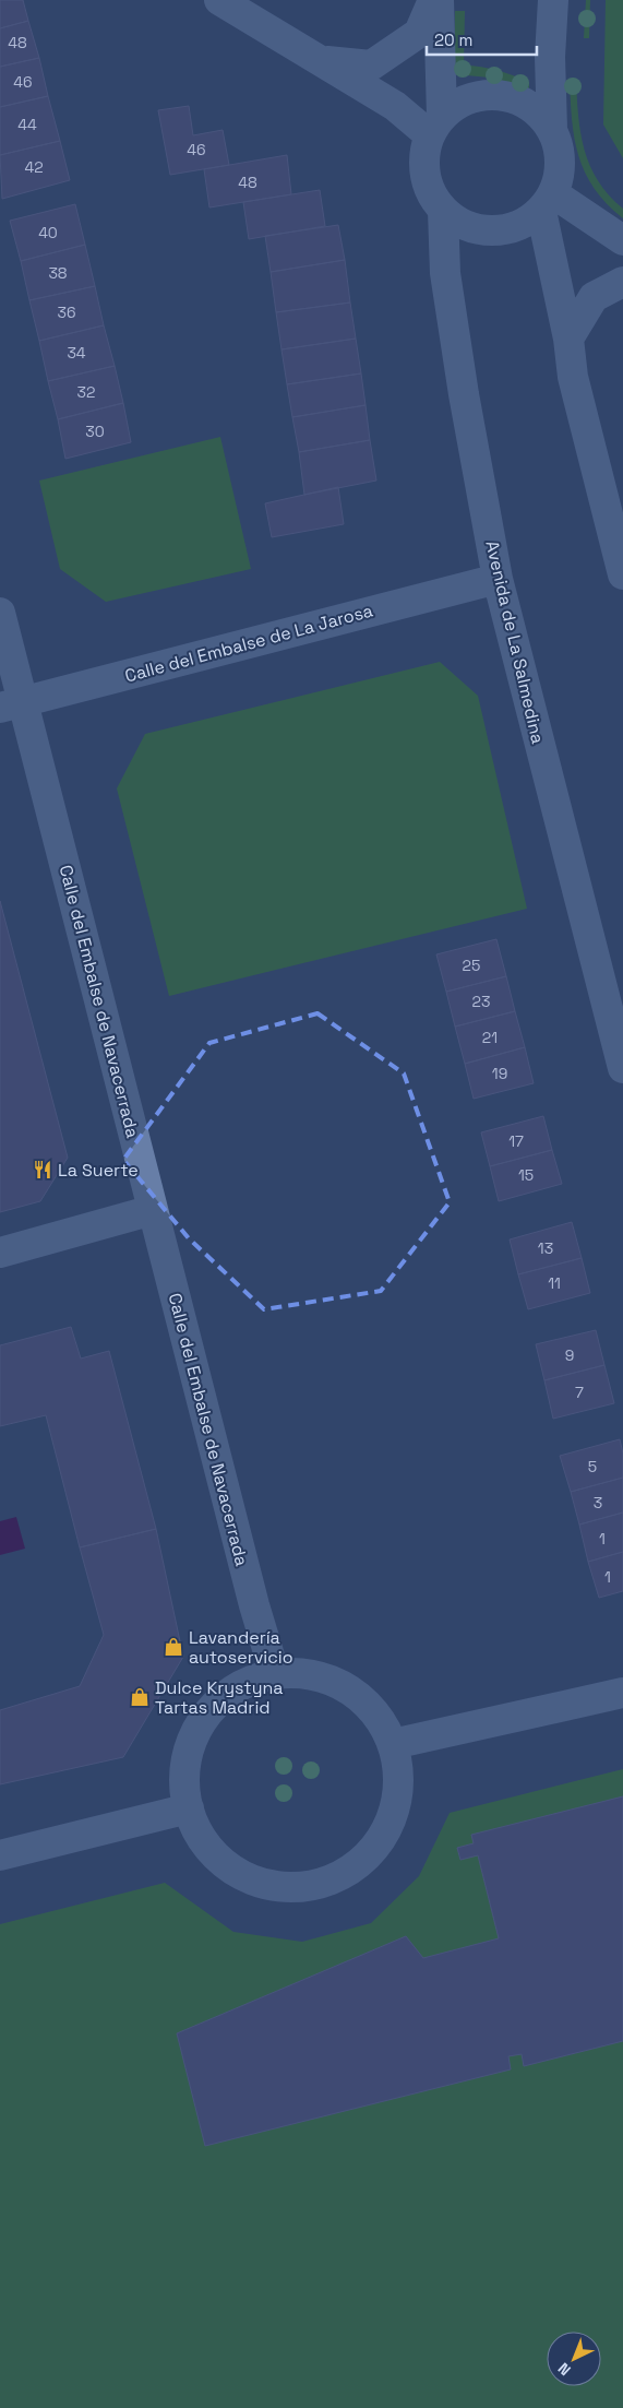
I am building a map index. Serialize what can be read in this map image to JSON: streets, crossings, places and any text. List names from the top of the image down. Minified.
{"streets":{"street":["Avenida de La Salmedina","Calle del Embalse de La Jarosa","Calle del Embalse de Navacerrada"]},"crossings":[["Avenida de La Salmedina","Calle del Embalse de La Jarosa"],["Calle del Embalse de La Jarosa","Calle del Embalse de Navacerrada"]],"places":{"restaurant":["La Suerte"],"shop":["Lavandería autoservicio","Dulce Krystyna Tartas Madrid"]},"house_numbers":["48","46","44","46","42","48","40","38","36","34","32","30","25","23","21","19","17","15","13","11","9","7","5","3","1","1"],"scale_bar":"20 m","north":"bottom left"}
